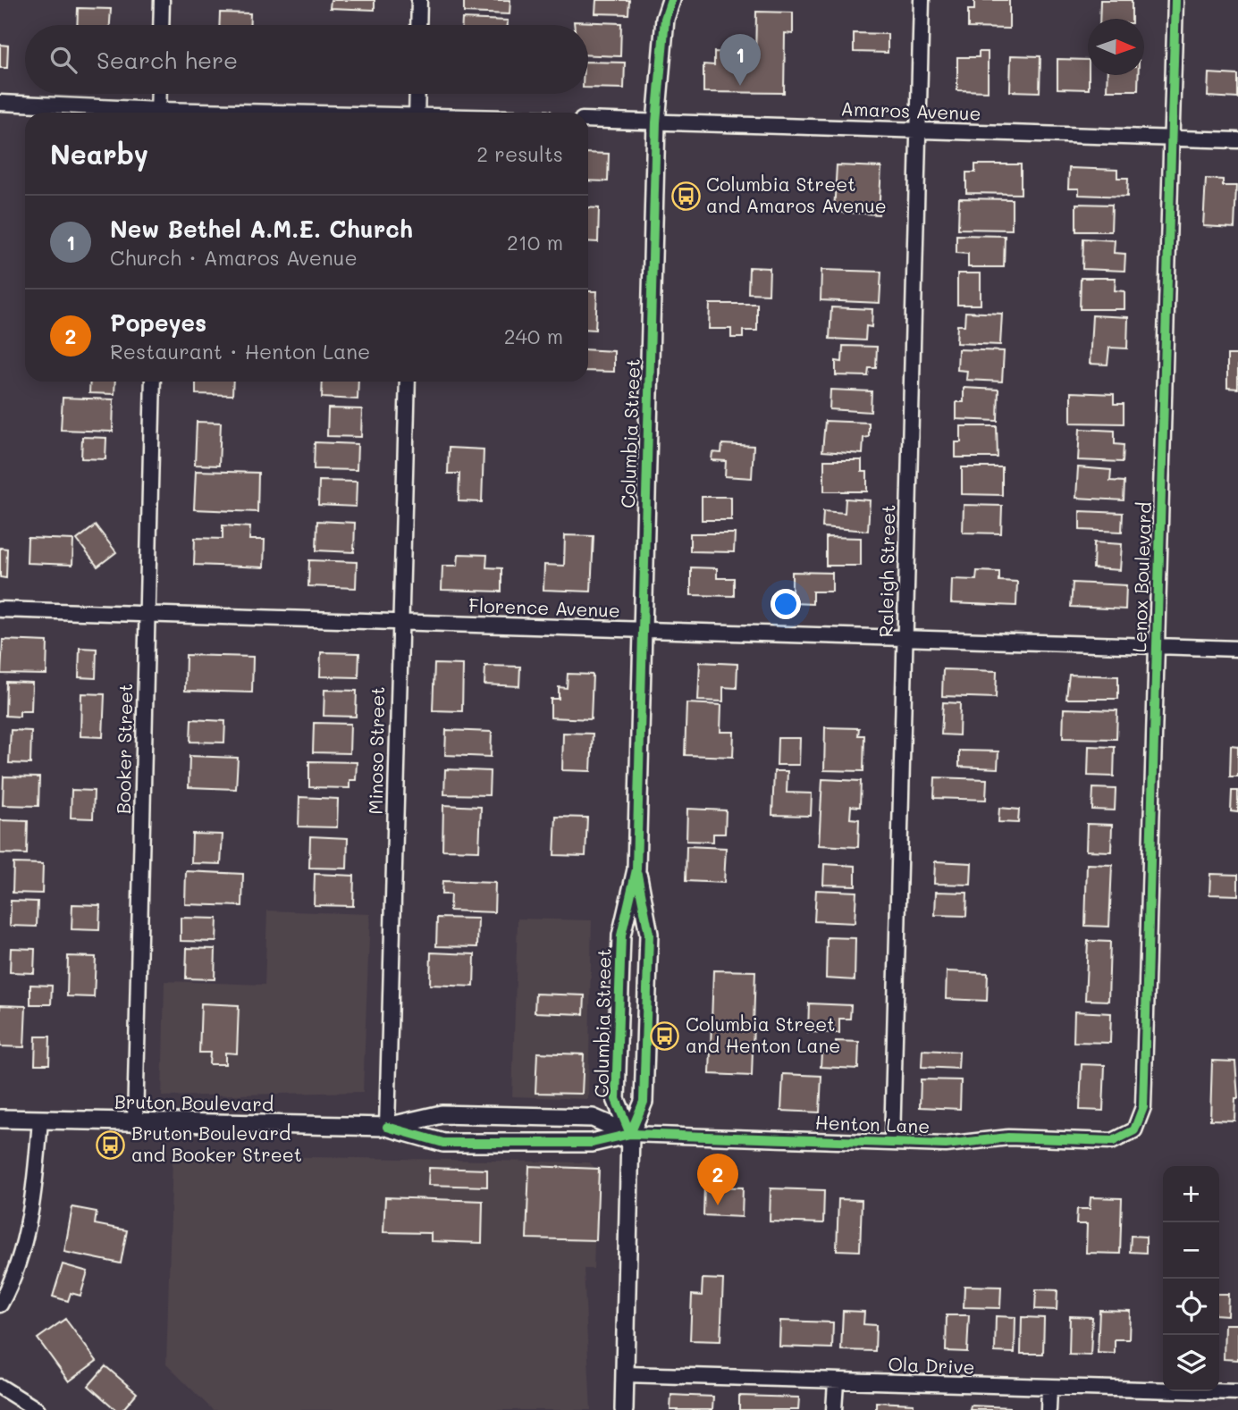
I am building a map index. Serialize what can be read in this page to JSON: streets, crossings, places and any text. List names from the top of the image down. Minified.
{"streets":{"street":["Amaros Avenue","Columbia Street","Raleigh Street","Lenox Boulevard","Florence Avenue","Booker Street","Minoso Street","Bruton Boulevard","Henton Lane","Ola Drive"]},"crossings":[["Amaros Avenue","Columbia Street"],["Amaros Avenue","Raleigh Street"],["Amaros Avenue","Lenox Boulevard"],["Columbia Street","Florence Avenue"],["Columbia Street","Bruton Boulevard"],["Columbia Street","Henton Lane"],["Columbia Street","Ola Drive"],["Raleigh Street","Florence Avenue"],["Raleigh Street","Henton Lane"],["Lenox Boulevard","Florence Avenue"],["Lenox Boulevard","Henton Lane"],["Florence Avenue","Booker Street"],["Florence Avenue","Minoso Street"],["Booker Street","Bruton Boulevard"],["Minoso Street","Bruton Boulevard"],["Bruton Boulevard","Henton Lane"]],"places":{"bus stop":["Columbia Street and Amaros Avenue","Columbia Street and Henton Lane","Bruton Boulevard and Booker Street"]},"north":"right","page":{"search":"Search here","pins":["1","2"],"heading":["Nearby","2 results"],"list":[{"mark":"1","name":"New Bethel A.M.E. Church","note":"Church · Amaros Avenue","value":"210 m"},{"mark":"2","name":"Popeyes","note":"Restaurant · Henton Lane","value":"240 m"}],"map_buttons":["+","−"]}}
